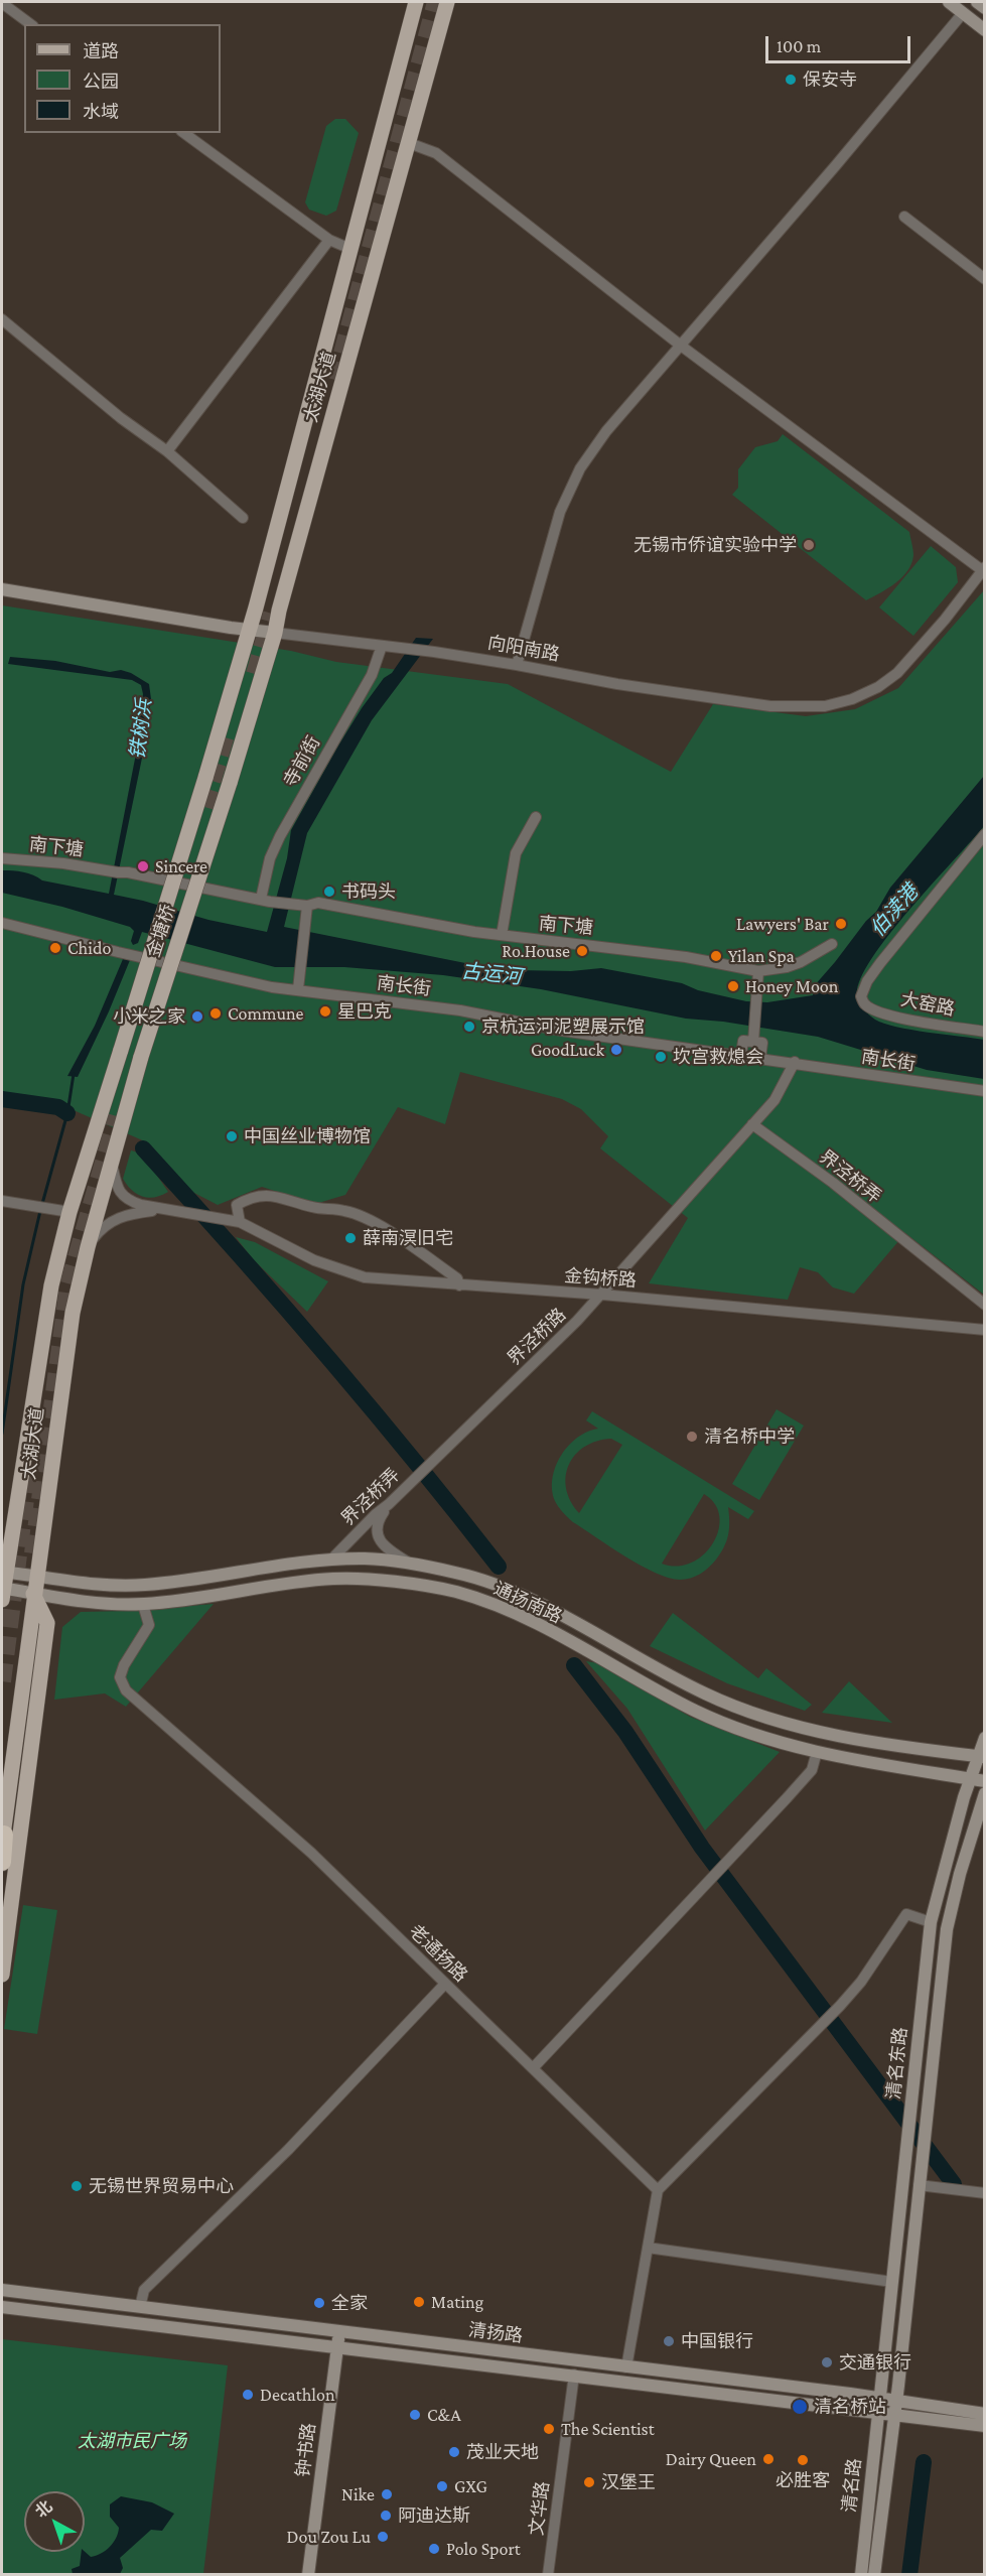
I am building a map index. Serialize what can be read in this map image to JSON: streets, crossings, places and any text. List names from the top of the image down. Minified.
{"streets":{"main road":["太湖大道","向阳南路","金塘桥","通扬南路","清名东路","清扬路","钟书路","清名路"],"street":["寺前街","南下塘","南长街","大窑路","界泾桥弄","金钩桥路","界泾桥路","老通扬路","文华路"]},"crossings":[["太湖大道","向阳南路"],["太湖大道","金塘桥"],["太湖大道","金钩桥路"],["太湖大道","通扬南路"],["向阳南路","寺前街"],["寺前街","南下塘"],["界泾桥弄","界泾桥路"],["界泾桥弄","通扬南路"],["金钩桥路","界泾桥路"],["通扬南路","老通扬路"],["通扬南路","清名东路"],["清名东路","清扬路"],["清名东路","清名路"],["清扬路","钟书路"],["清扬路","清名路"],["清扬路","文华路"]],"water":["铁树浜","伯渎港","古运河"],"parks":["太湖市民广场"],"places":["保安寺","无锡市侨谊实验中学","Sincere","书码头","Lawyers' Bar","Chido","Ro.House","Yilan Spa","Honey Moon","星巴克","Commune","小米之家","京杭运河泥塑展示馆","GoodLuck","坎宫救熄会","中国丝业博物馆","薛南溟旧宅","清名桥中学","无锡世界贸易中心","Mating","全家","中国银行","交通银行","Decathlon","清名桥站","C&A","The Scientist","茂业天地","Dairy Queen","必胜客","汉堡王","GXG","Nike","阿迪达斯","Dou Zou Lu","Polo Sport"],"legend":["道路","公园","水域"],"scale_bar":"100 m","north":"top left"}
